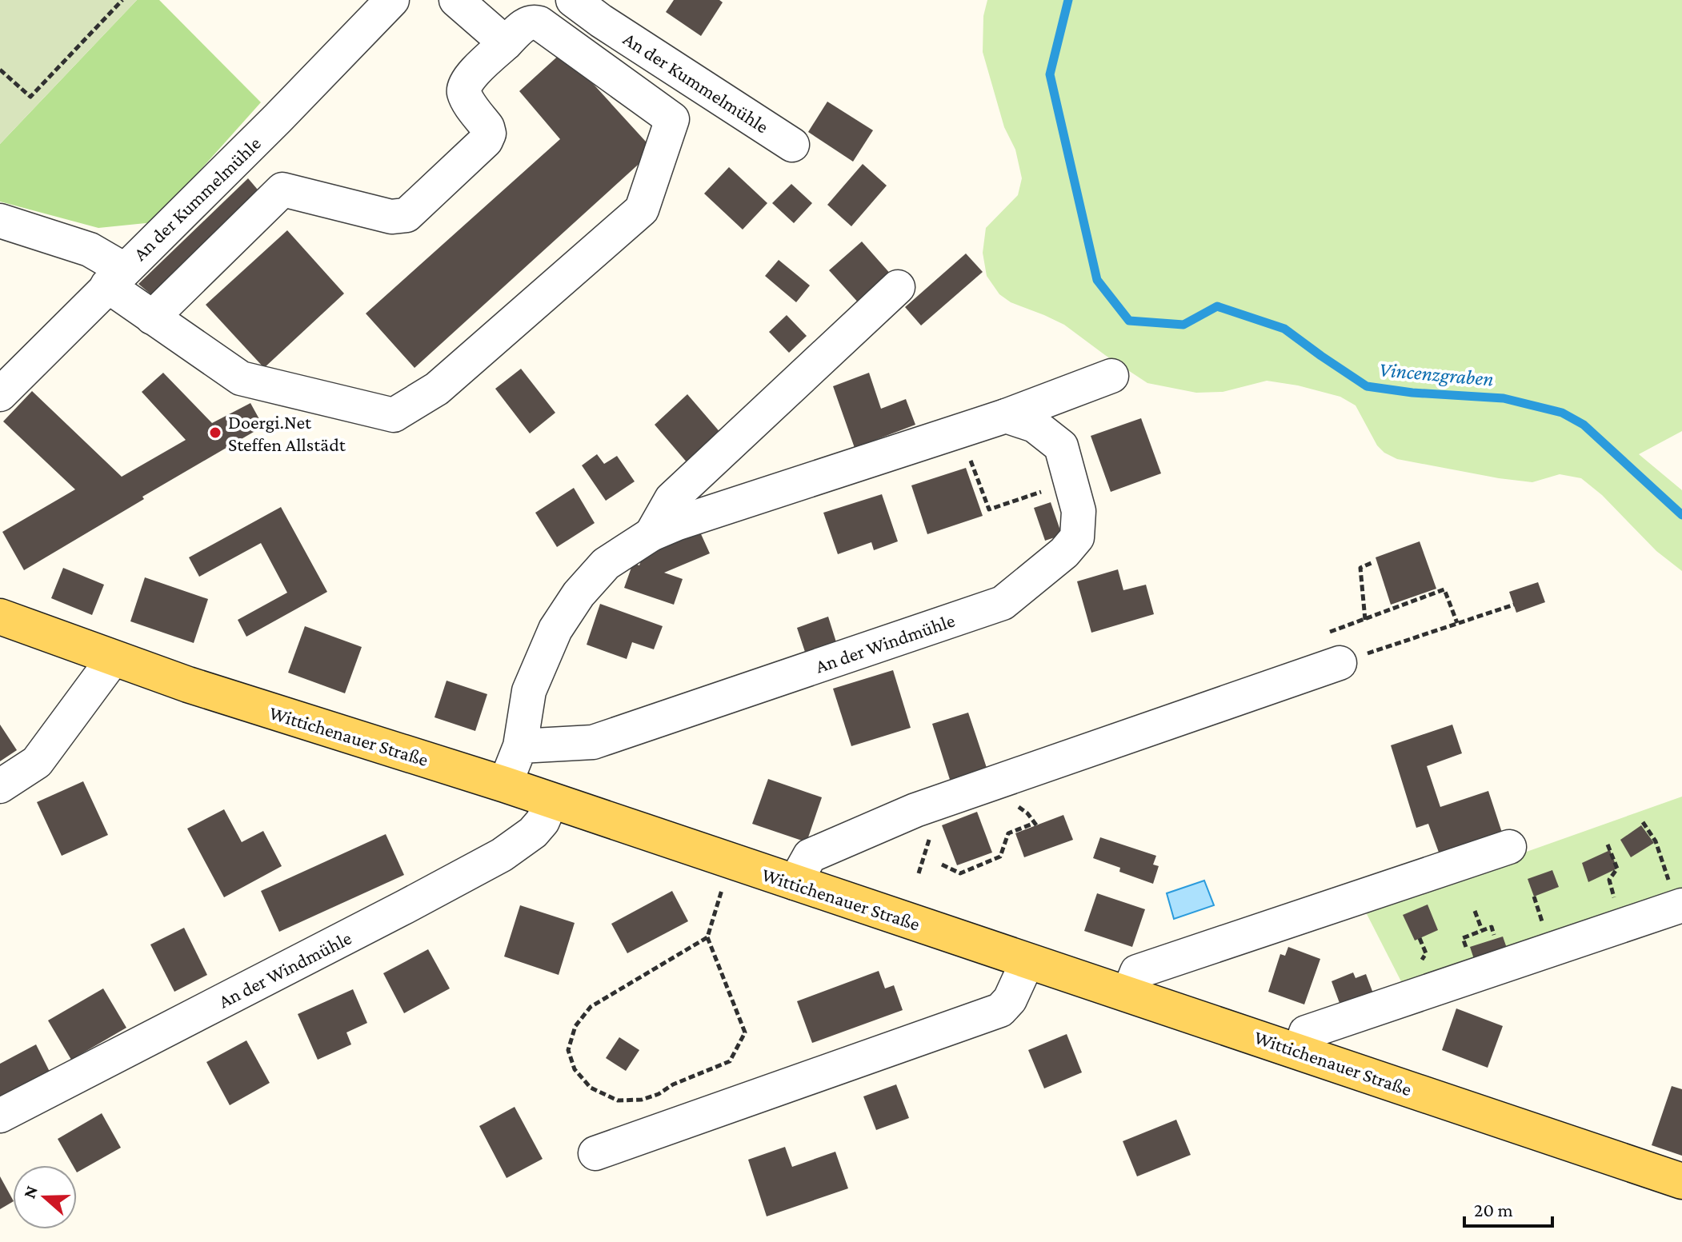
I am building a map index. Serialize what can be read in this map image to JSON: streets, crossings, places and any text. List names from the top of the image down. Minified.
{"streets":{"main road":["Wittichenauer Straße"],"street":["An der Kummelmühle","An der Windmühle"]},"crossings":[["An der Windmühle","Wittichenauer Straße"]],"water":["Vincenzgraben"],"places":["Doergi.Net Steffen Allstädt"],"scale_bar":"20 m","north":"left"}
